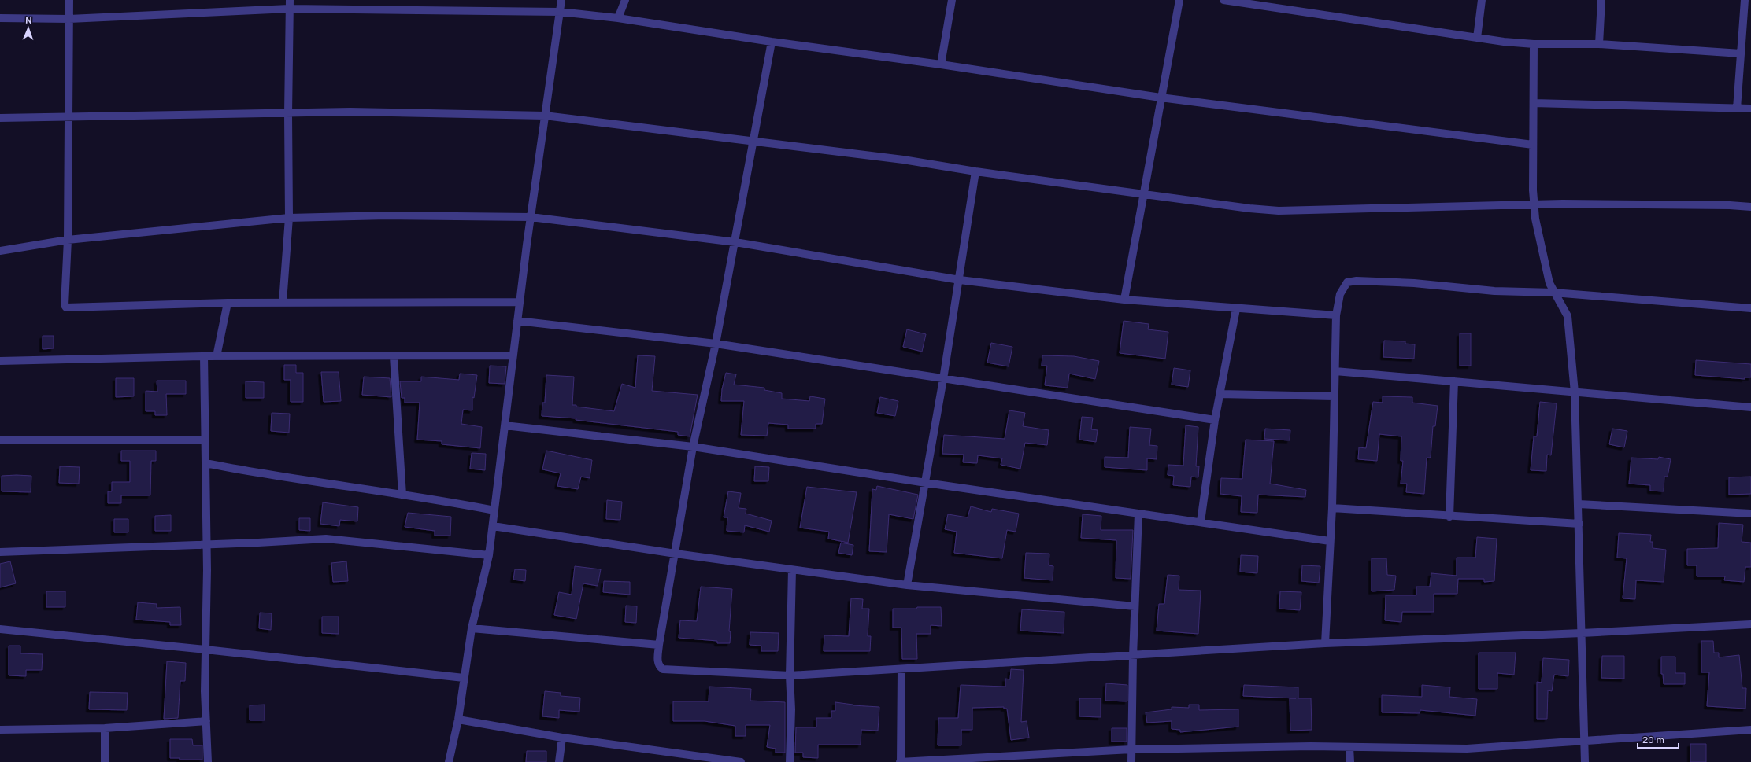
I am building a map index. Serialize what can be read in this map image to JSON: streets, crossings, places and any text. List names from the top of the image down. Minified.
{"scale_bar":"20 m","north":"top"}
